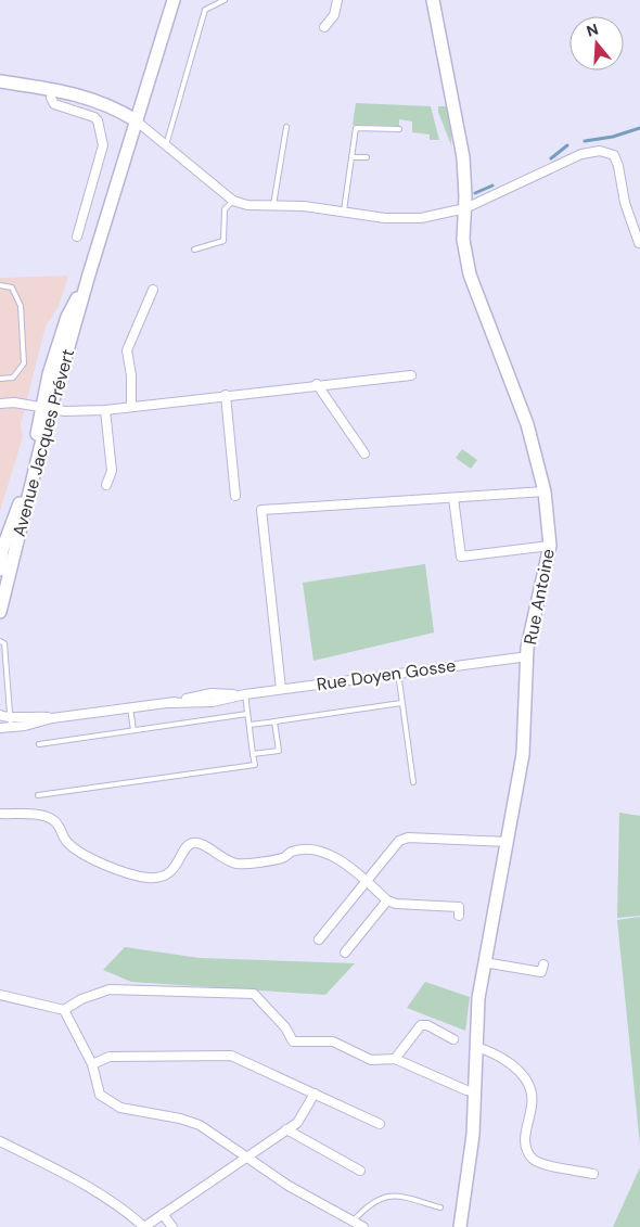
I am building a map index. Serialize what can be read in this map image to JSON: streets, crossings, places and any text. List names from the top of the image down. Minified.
{"streets":{"street":["Avenue Jacques Prévert","Rue Antoine","Rue Doyen Gosse"]},"crossings":[["Rue Antoine","Rue Doyen Gosse"]],"north":"top"}
